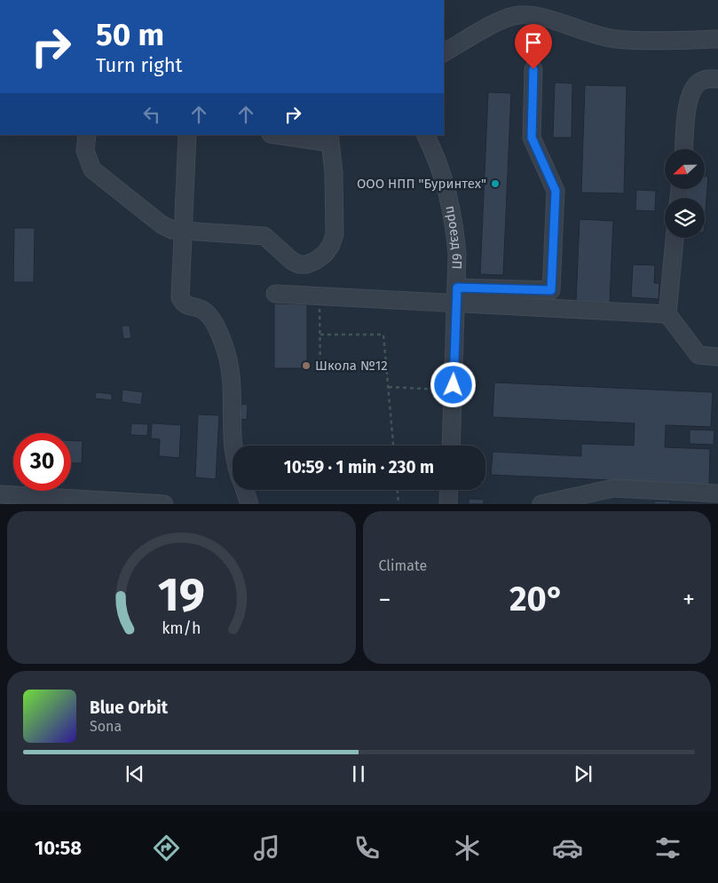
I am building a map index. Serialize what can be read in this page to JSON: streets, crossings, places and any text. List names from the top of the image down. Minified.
{"streets":{"street":["проезд 6П"]},"places":["ООО НПП \"Буринтех\"","Школа №12"],"north":"left","page":{"turn":["50 m","Turn right"],"limit":"30","trip":"10:59 · 1 min · 230 m","tile":"Climate","heat":["−","20°","+"],"song":["Blue Orbit","Sona"],"tabs":"10:58","gauge":["19","km/h"]}}
